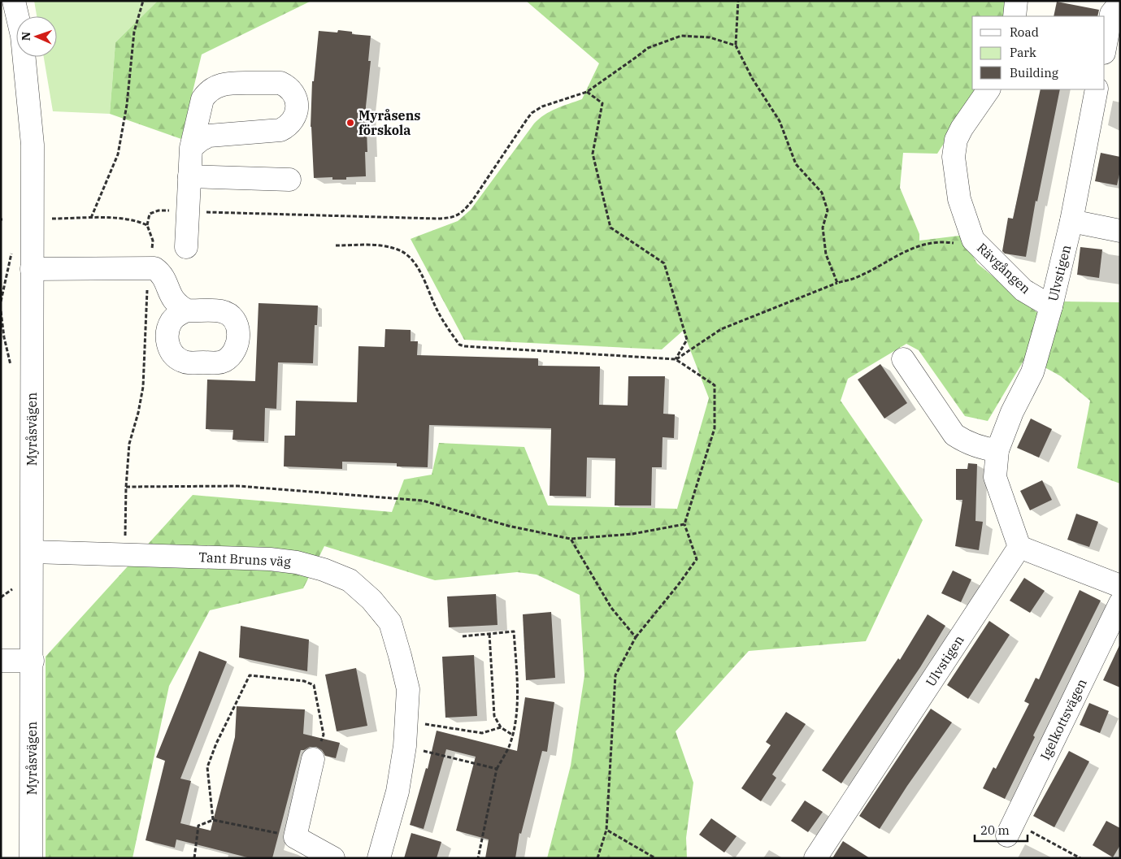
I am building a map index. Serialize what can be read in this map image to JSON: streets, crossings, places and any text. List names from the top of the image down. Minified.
{"streets":{"street":["Rävgången","Ulvstigen","Myråsvägen","Tant Bruns väg","Igelkottsvägen"]},"crossings":[["Rävgången","Ulvstigen"],["Myråsvägen","Tant Bruns väg"]],"places":["Myråsens förskola"],"legend":["Road","Park","Building"],"scale_bar":"20 m","north":"left"}
